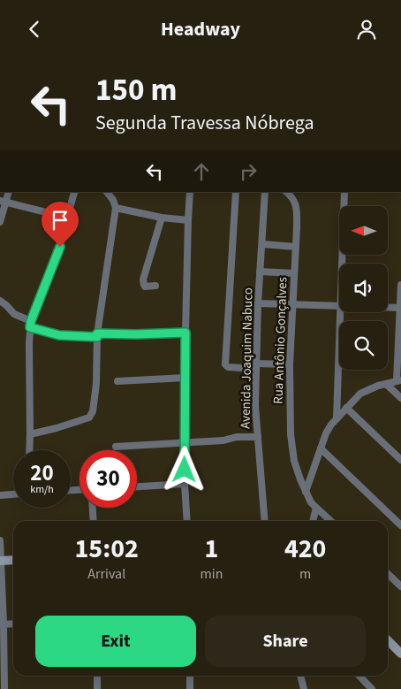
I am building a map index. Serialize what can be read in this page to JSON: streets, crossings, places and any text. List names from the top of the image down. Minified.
{"streets":{"street":["Rua Antônio Gonçalves","Avenida Joaquim Nabuco"]},"north":"left","page":{"header":"Headway","turn":["150 m","Segunda Travessa Nóbrega"],"speed":"20 km/h","limit":"30","eta":["15:02","Arrival","1","min","420","m"],"buttons":["Exit","Share"]}}
